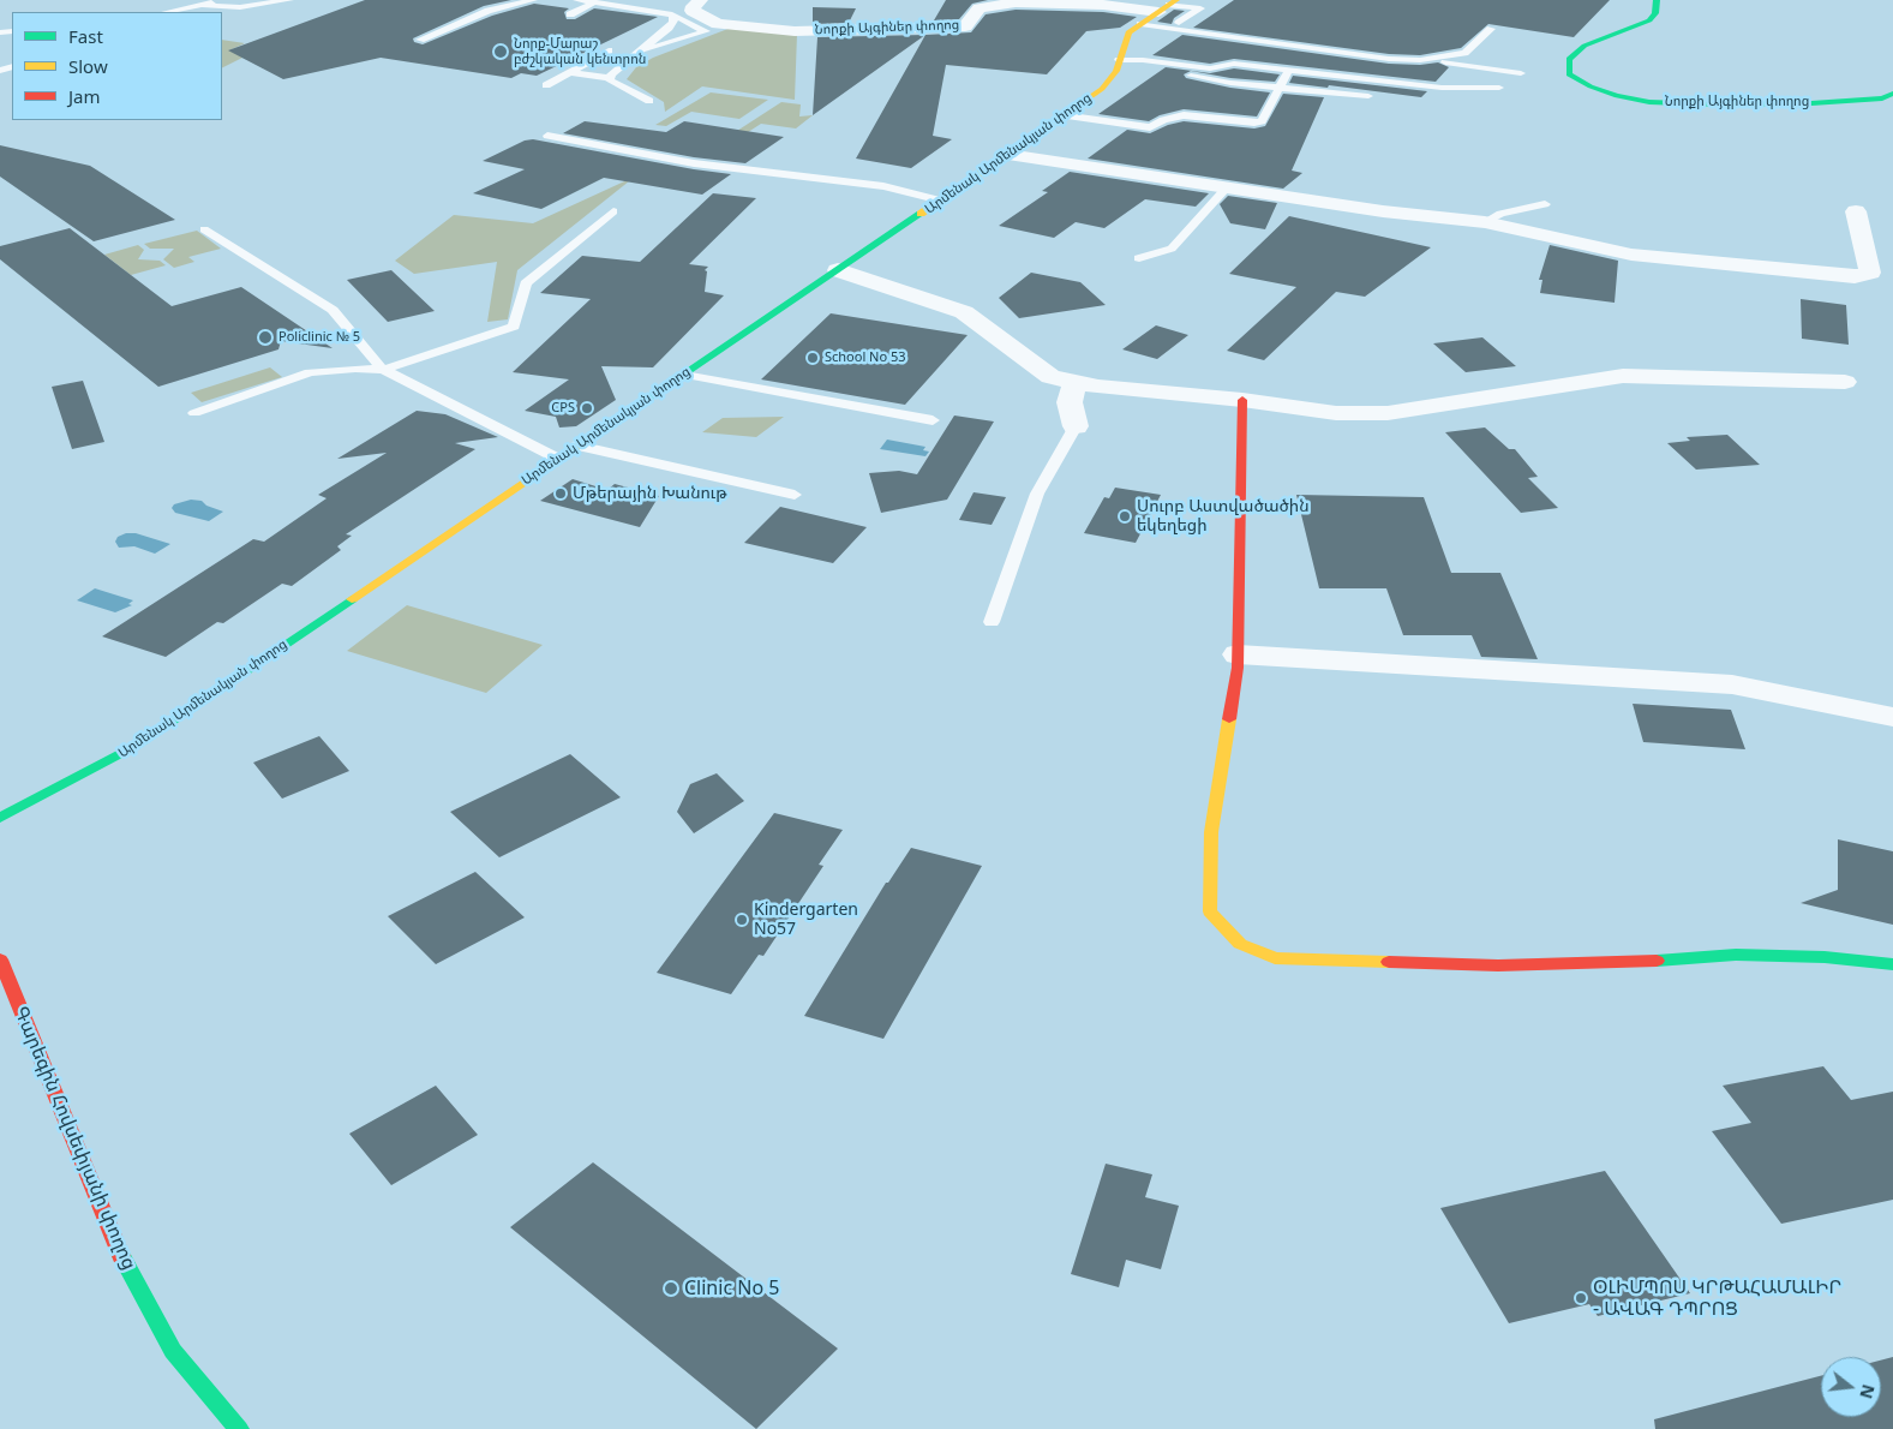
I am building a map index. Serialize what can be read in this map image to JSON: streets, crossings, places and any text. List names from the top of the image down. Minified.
{"streets":{"street":["Նորքի Այգիներ փողոց","Արմենակ Արմենակյան փողոց","Գարեգին Հովսեփյանի փողոց"]},"crossings":[["Նորքի Այգիներ փողոց","Արմենակ Արմենակյան փողոց"]],"places":["Նորք-Մարաշ բժշկական կենտրոն","Policlinic № 5","School No 53","CPS","Մթերային Խանութ","Սուրբ Աստվածածին եկեղեցի","Kindergarten No57","Clinic No 5","ՕԼԻՄՊՈՍ ԿՐԹԱՀԱՄԱԼԻՐ - ԱՎԱԳ ԴՊՐՈՑ"],"legend":["Fast","Slow","Jam"],"north":"right"}
